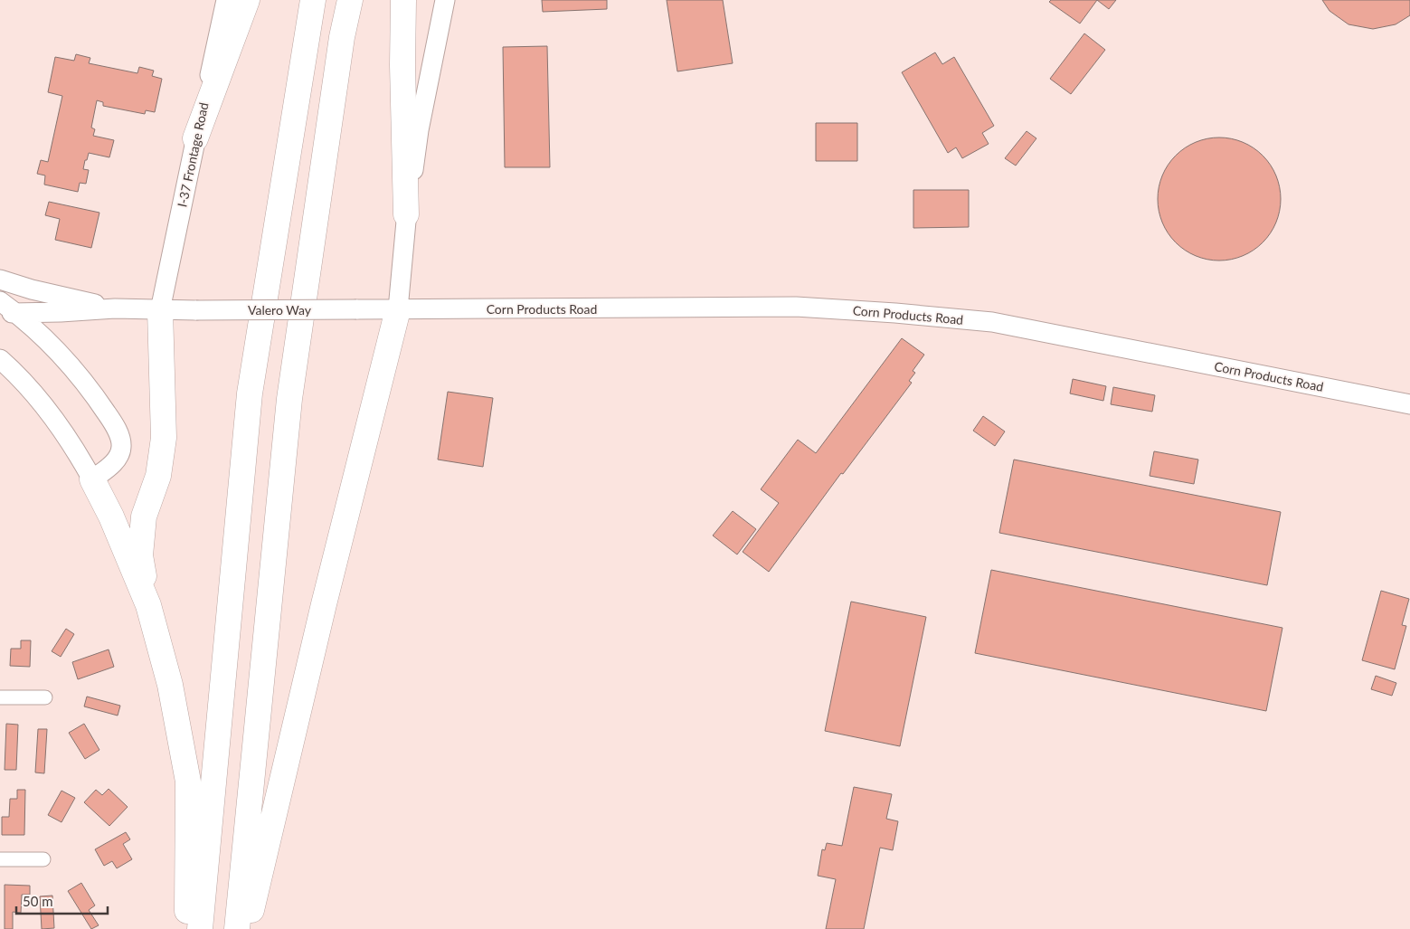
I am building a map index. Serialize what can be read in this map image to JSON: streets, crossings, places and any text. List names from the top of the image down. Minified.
{"streets":{"main road":["I-37 Frontage Road","Corn Products Road","Valero Way"]},"crossings":[["I-37 Frontage Road","Valero Way"],["Corn Products Road","Valero Way"]],"scale_bar":"50 m"}
